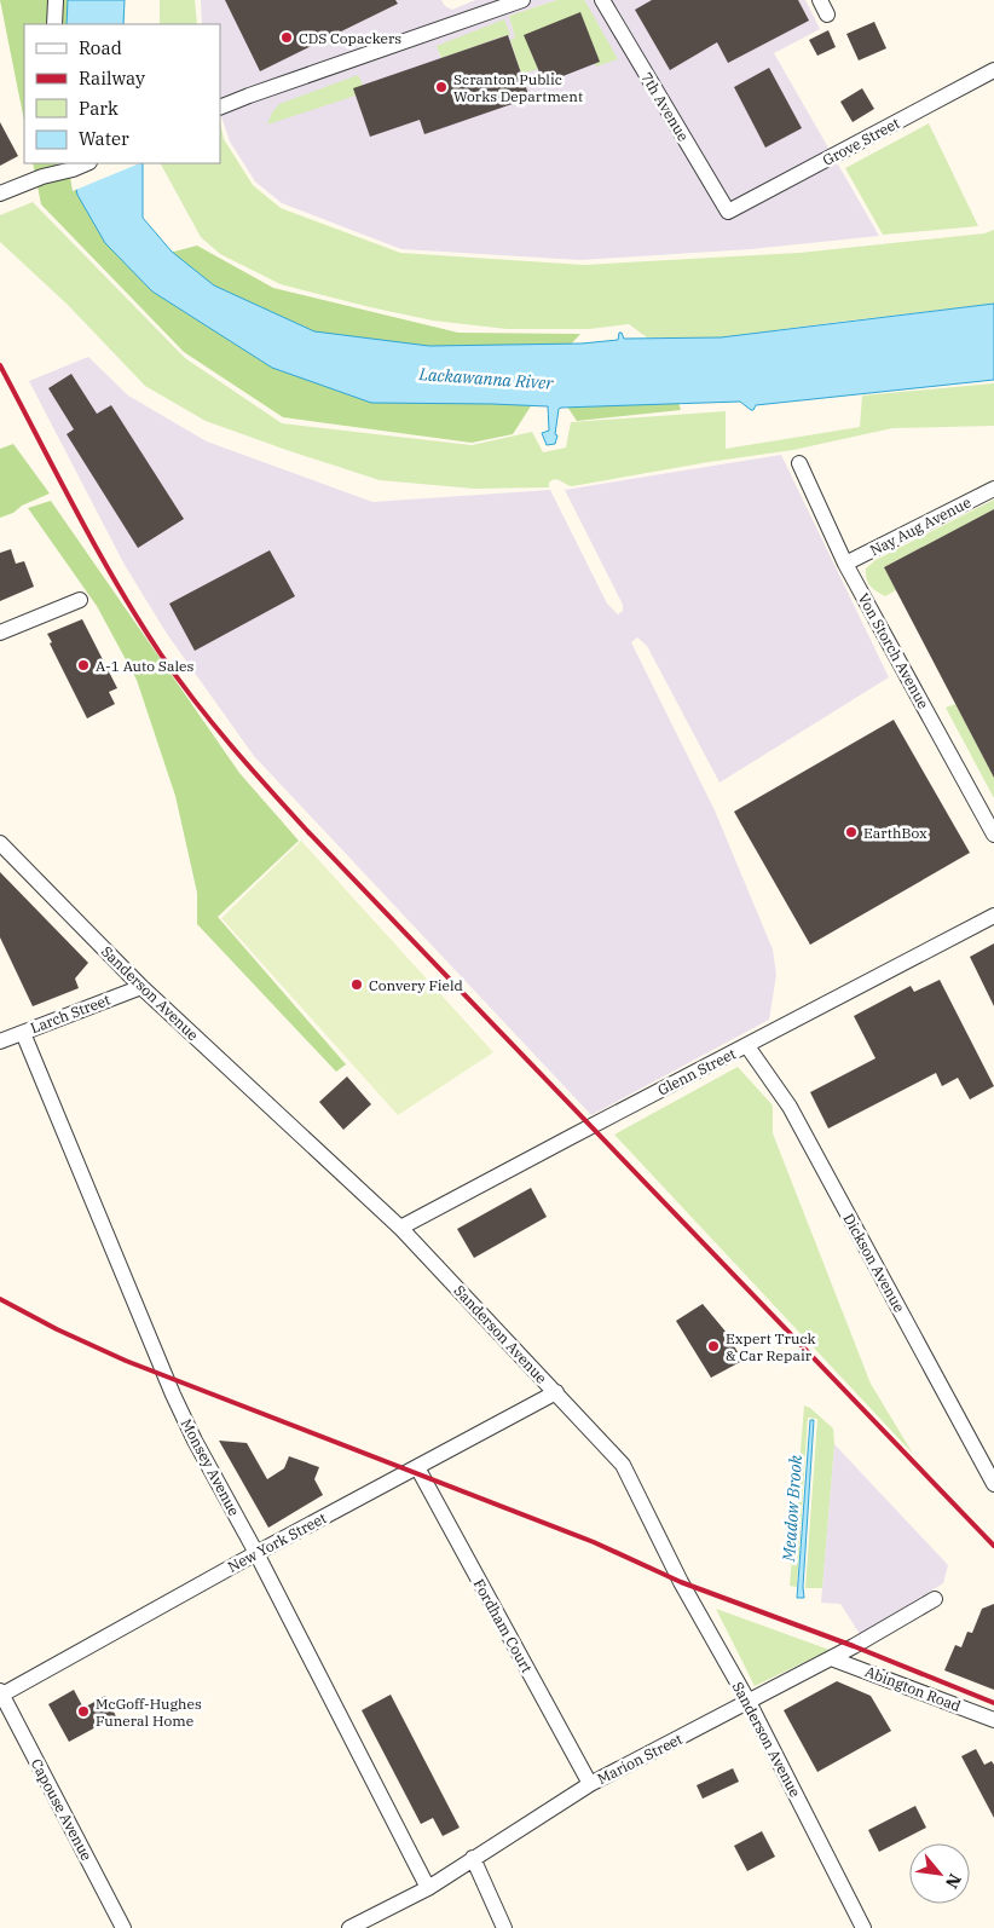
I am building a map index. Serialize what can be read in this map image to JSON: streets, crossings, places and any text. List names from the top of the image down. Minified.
{"streets":{"street":["7th Avenue","Grove Street","Nay Aug Avenue","Von Storch Avenue","Sanderson Avenue","Larch Street","Glenn Street","Dickson Avenue","Monsey Avenue","New York Street","Fordham Court","Abington Road","Marion Street","Capouse Avenue"]},"crossings":[["7th Avenue","Grove Street"],["Nay Aug Avenue","Von Storch Avenue"],["Sanderson Avenue","Larch Street"],["Sanderson Avenue","Glenn Street"],["Sanderson Avenue","New York Street"],["Sanderson Avenue","Marion Street"],["Larch Street","Monsey Avenue"],["Glenn Street","Dickson Avenue"],["Monsey Avenue","New York Street"],["Monsey Avenue","Marion Street"],["New York Street","Fordham Court"],["New York Street","Capouse Avenue"],["Fordham Court","Marion Street"],["Abington Road","Marion Street"]],"water":["Lackawanna River","Meadow Brook"],"places":["CDS Copackers","Scranton Public Works Department","A-1 Auto Sales","EarthBox","Convery Field","Expert Truck & Car Repair","McGoff-Hughes Funeral Home"],"legend":["Road","Railway","Park","Water"],"north":"bottom right"}
